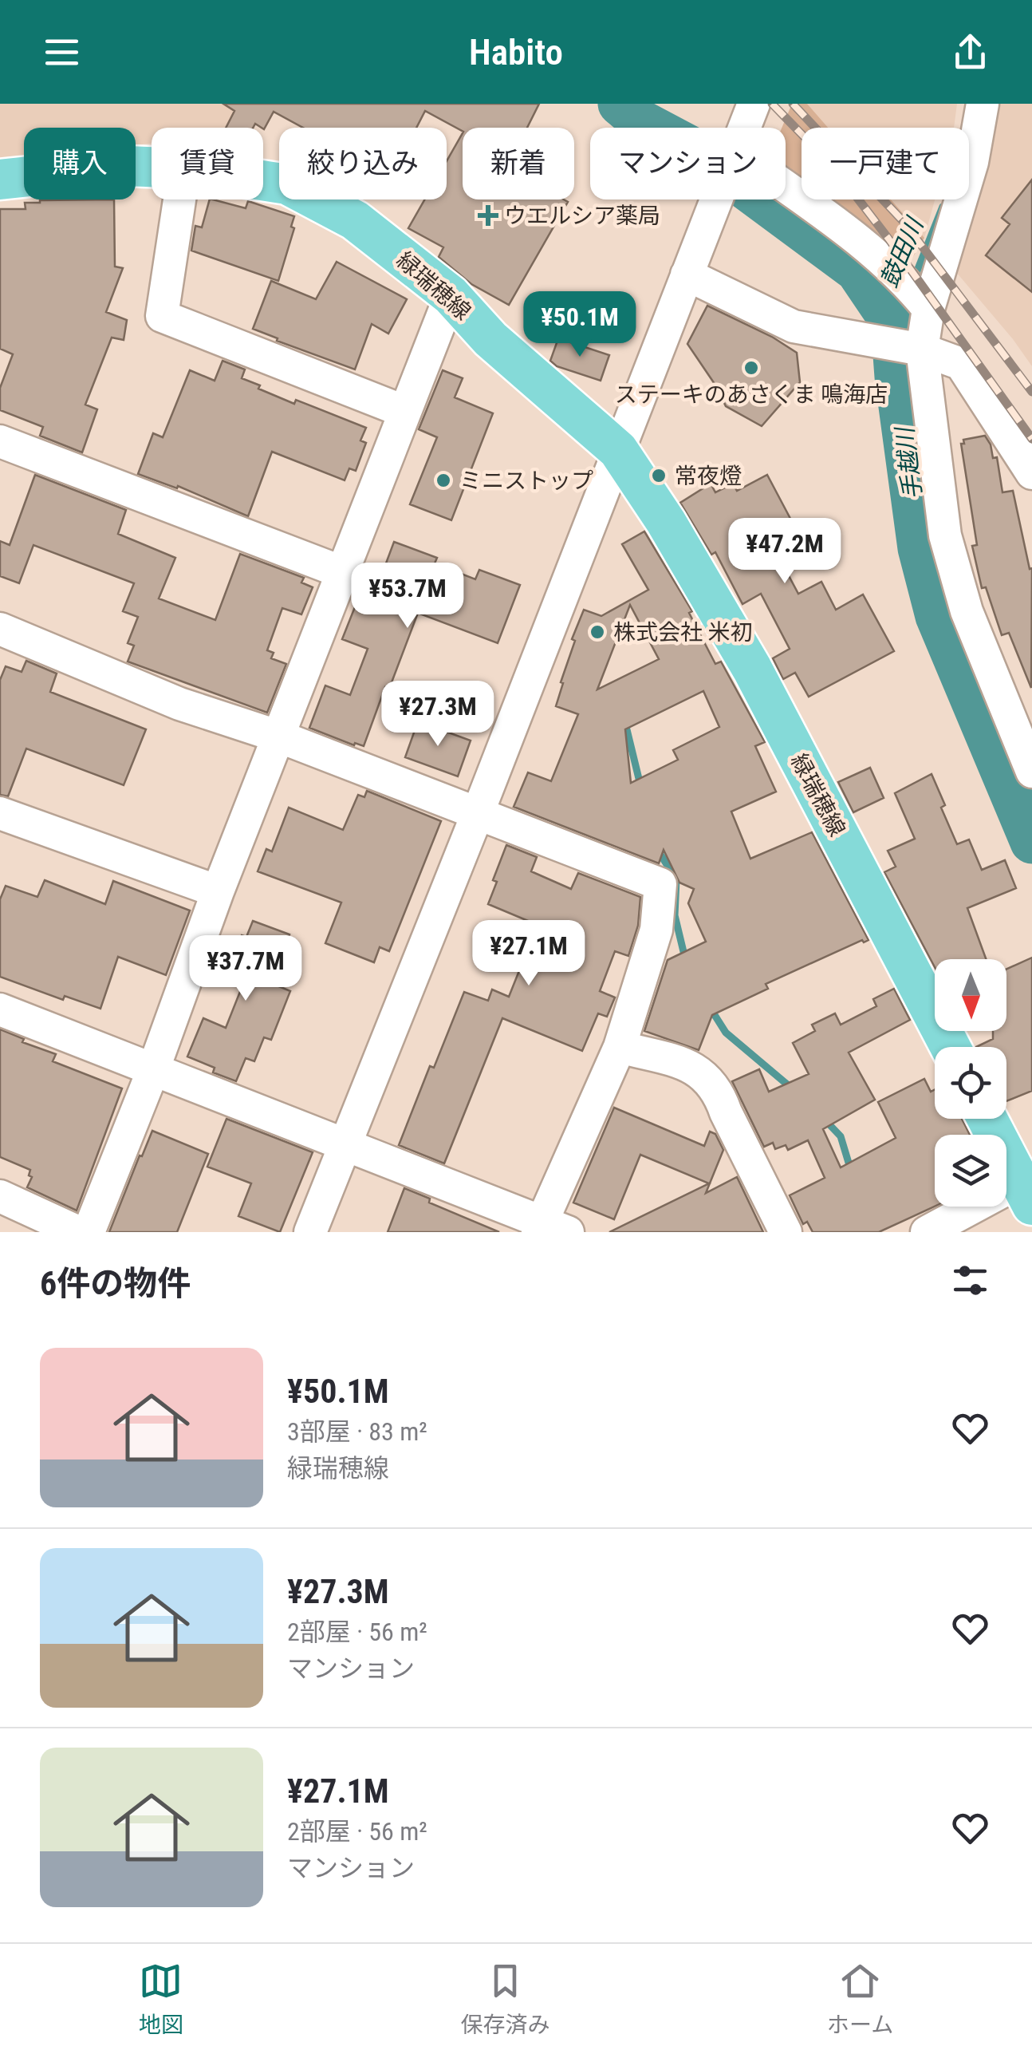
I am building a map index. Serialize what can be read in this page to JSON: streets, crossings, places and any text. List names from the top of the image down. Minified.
{"streets":{"main road":["緑瑞穂線"]},"water":["鼓田川","手越川"],"places":{"health":["ウエルシア薬局"],"other":["ステーキのあさくま 鳴海店","常夜燈","ミニストップ","株式会社 米初"]},"north":"bottom","page":{"header":"Habito","chip":["購入","賃貸","絞り込み","新着","マンション","一戸建て"],"price":["¥50.1M","¥47.2M","¥53.7M","¥27.3M","¥27.1M","¥37.7M"],"heading":"6件の物件","list":[{"name":"¥50.1M","note":"3部屋 · 83 m² · 緑瑞穂線"},{"name":"¥27.3M","note":"2部屋 · 56 m² · マンション"},{"name":"¥27.1M","note":"2部屋 · 56 m² · マンション"}],"tabs":["地図","保存済み","ホーム"]}}
